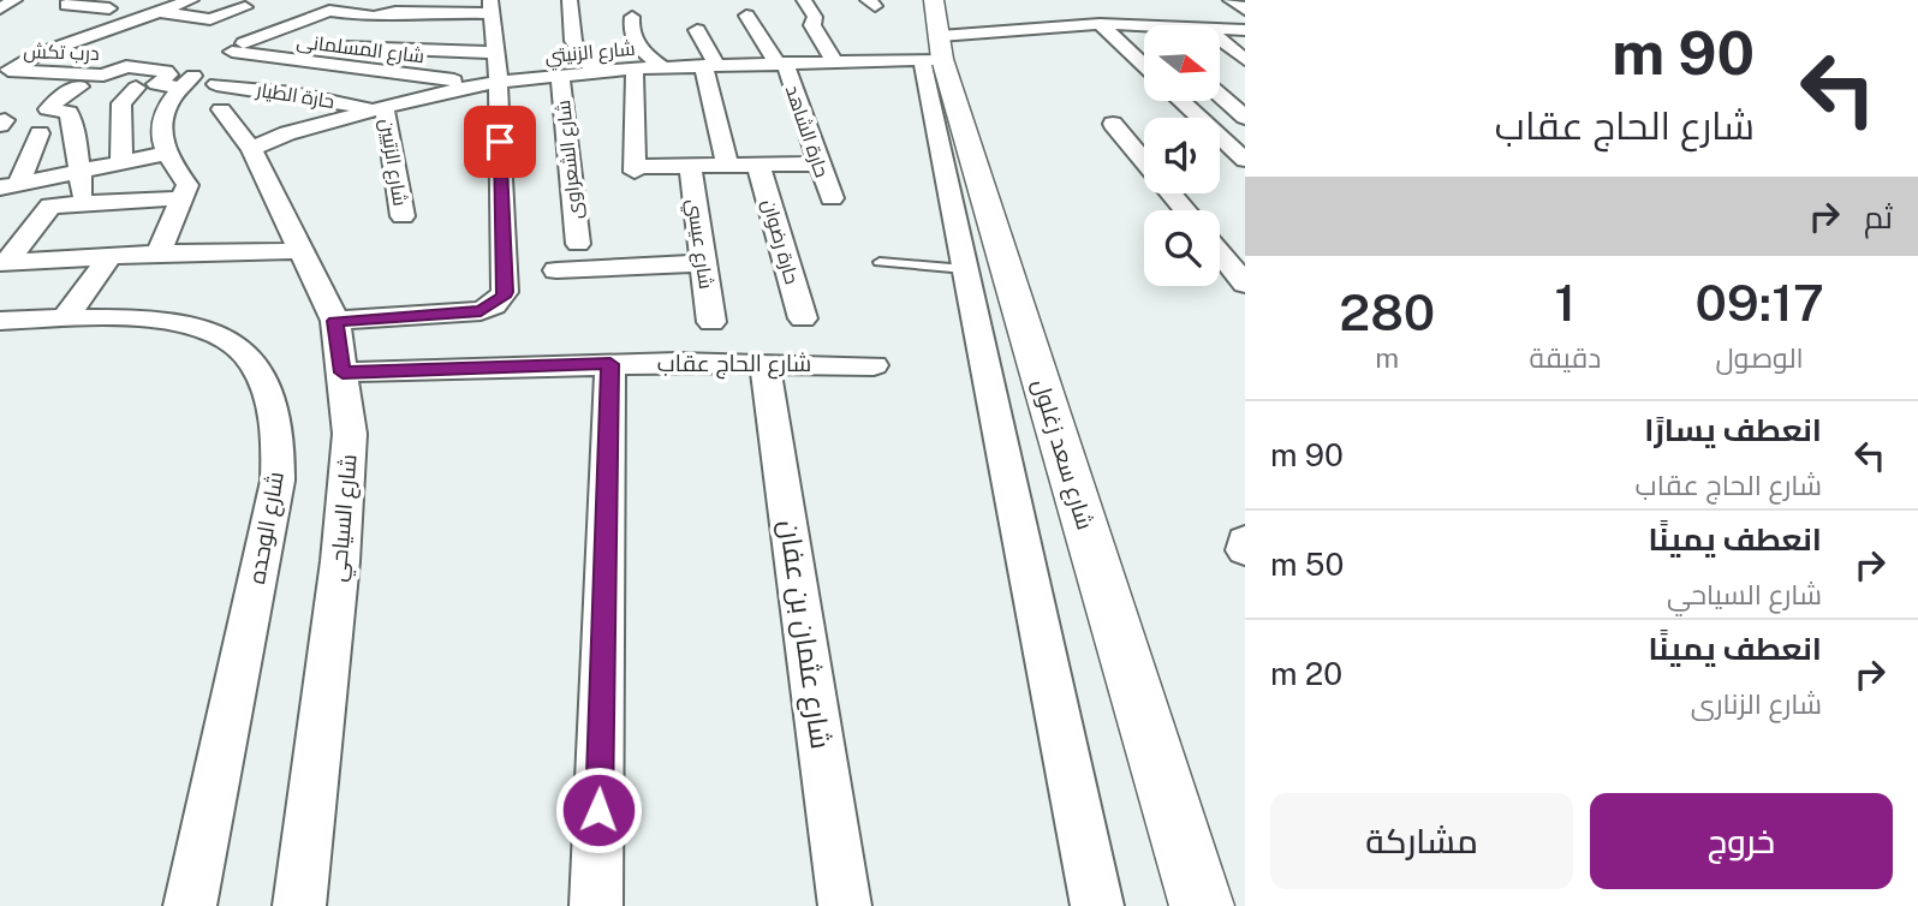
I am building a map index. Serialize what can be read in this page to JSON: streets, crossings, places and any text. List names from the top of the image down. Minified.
{"streets":{"street":["شارع المسلمانى","درب تكش","شارع الزنيتي","حارة الطيار","حارة الشاهد","شارع الشعراوى","شارع الزتيين","حارة رضوان","شارع عيسي","شارع الحاج عقاب","شارع سعد زغلول","شارع السياحي","شارع الوحده","شارع عثمان بن عفان"]},"crossings":[["شارع المسلمانى","شارع الزنيتي"],["شارع الزنيتي","حارة الطيار"],["شارع الزنيتي","حارة الشاهد"],["شارع الزنيتي","شارع الشعراوى"],["شارع الزنيتي","شارع الزتيين"],["شارع الزنيتي","شارع سعد زغلول"],["شارع الزنيتي","شارع السياحي"],["حارة الطيار","شارع الزتيين"],["شارع الحاج عقاب","شارع السياحي"],["شارع الحاج عقاب","شارع عثمان بن عفان"]],"north":"right","page":{"turn":["90 m","شارع الحاج عقاب"],"then":"ثم","eta":["09:17","الوصول","1","دقيقة","280","m"],"list":[{"name":"انعطف يسارًا","note":"شارع الحاج عقاب","value":"90 m"},{"name":"انعطف يمينًا","note":"شارع السياحي","value":"50 m"},{"name":"انعطف يمينًا","note":"شارع الزنارى","value":"20 m"}],"buttons":["خروج","مشاركة"]}}
